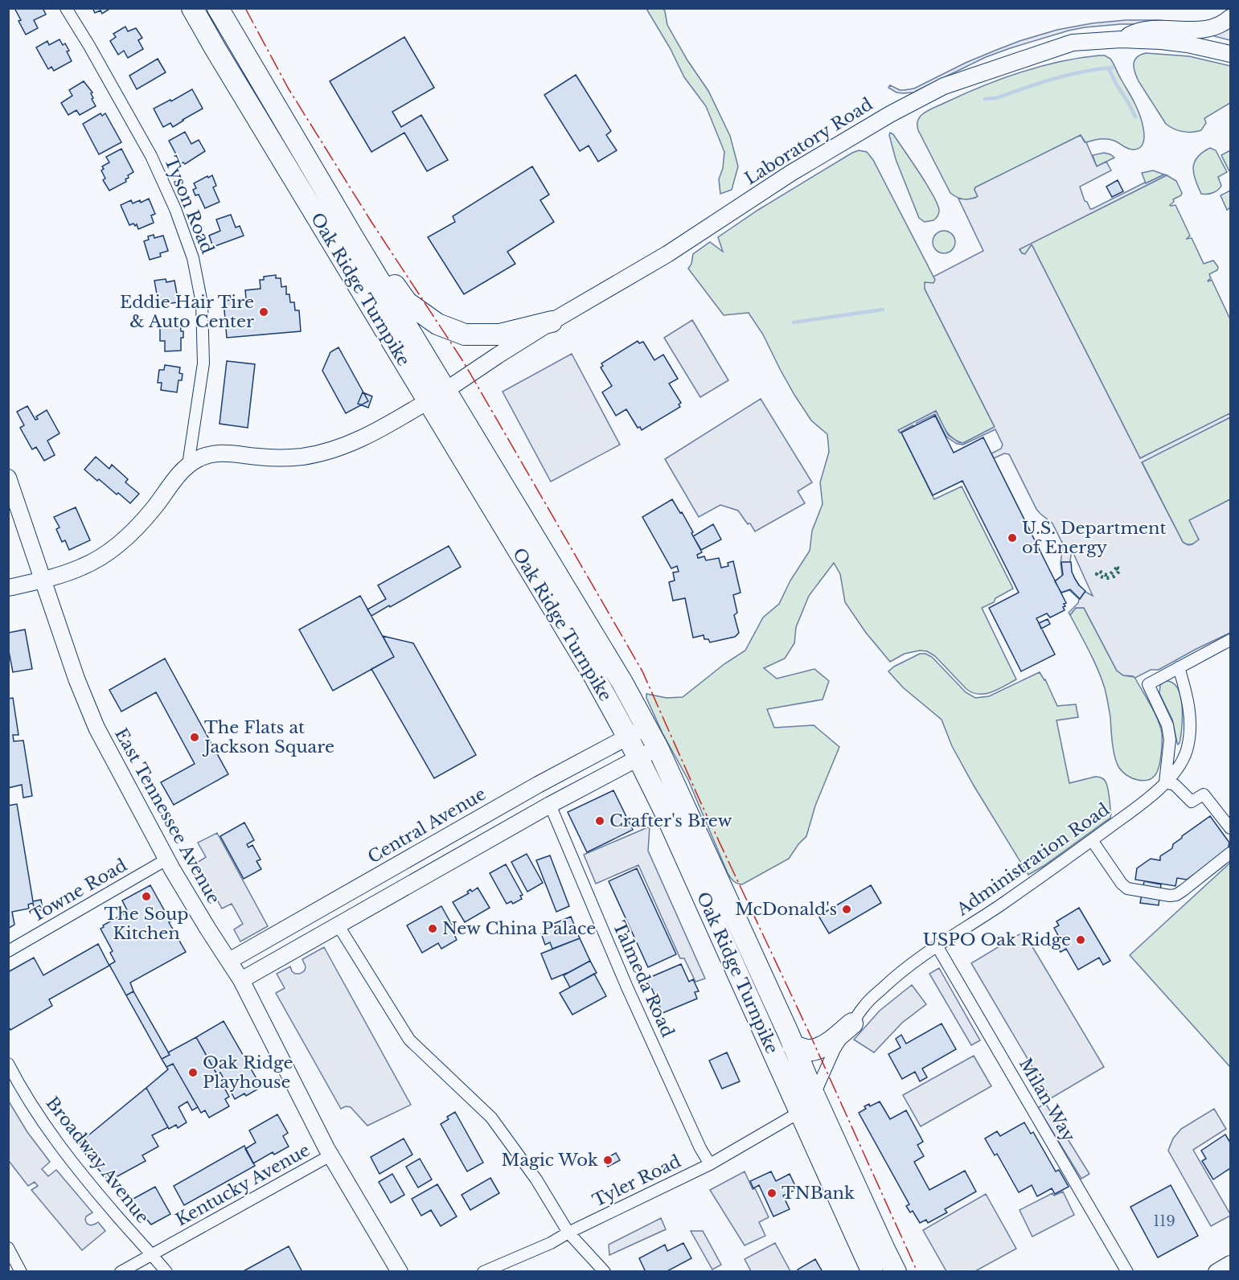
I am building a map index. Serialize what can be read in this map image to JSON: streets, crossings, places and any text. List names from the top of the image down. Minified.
{"streets":{"highway":["Oak Ridge Turnpike"],"street":["Laboratory Road","Tyson Road","East Tennessee Avenue","Central Avenue","Administration Road","Towne Road","Talmeda Road","Milan Way","Broadway Avenue","Tyler Road","Kentucky Avenue"]},"crossings":[["Laboratory Road","Oak Ridge Turnpike"],["Oak Ridge Turnpike","Central Avenue"],["Oak Ridge Turnpike","Administration Road"],["Oak Ridge Turnpike","Tyler Road"],["East Tennessee Avenue","Central Avenue"],["East Tennessee Avenue","Towne Road"],["East Tennessee Avenue","Kentucky Avenue"],["Administration Road","Milan Way"],["Talmeda Road","Tyler Road"],["Broadway Avenue","Kentucky Avenue"]],"places":["Eddie Hair Tire & Auto Center","U.S. Department of Energy","The Flats at Jackson Square","Crafter's Brew","The Soup Kitchen","McDonald's","New China Palace","USPO Oak Ridge","Oak Ridge Playhouse","Magic Wok","TNBank"],"house_numbers":["119"]}
